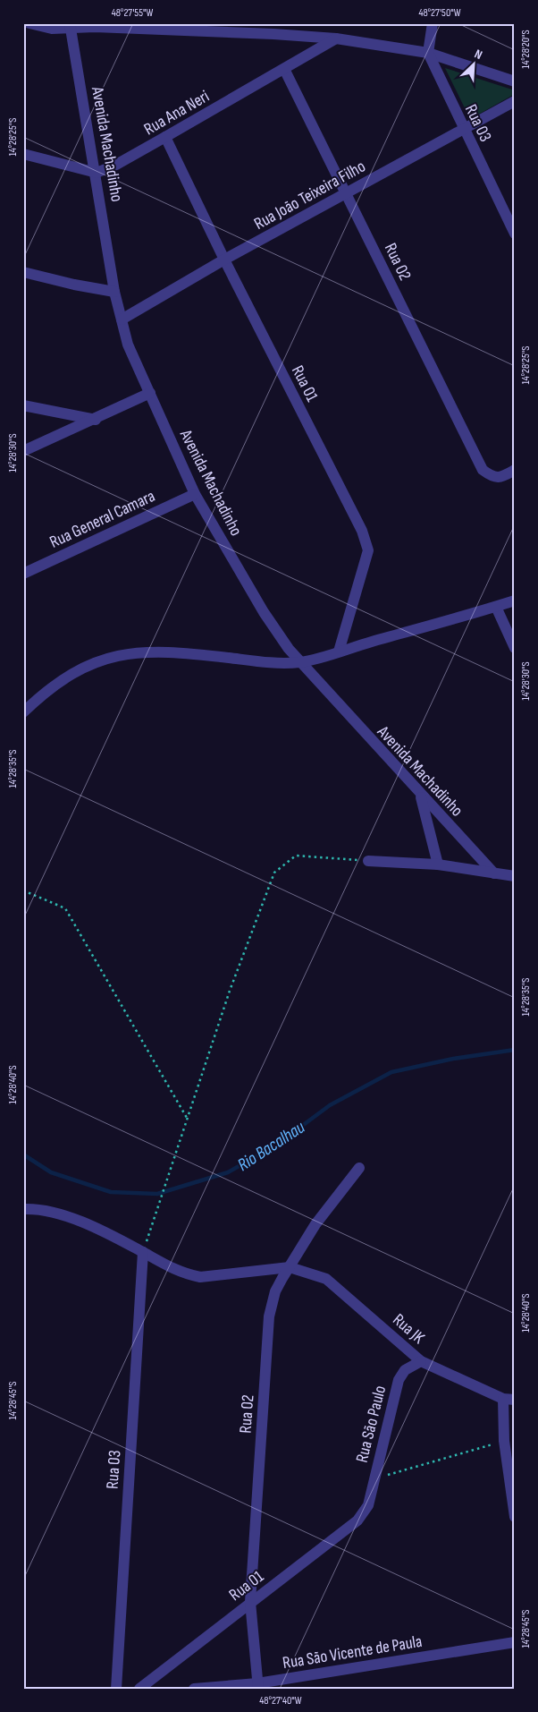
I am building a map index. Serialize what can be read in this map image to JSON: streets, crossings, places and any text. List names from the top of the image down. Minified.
{"streets":{"street":["Rua Ana Neri","Rua 03","Avenida Machadinho","Rua João Teixeira Filho","Rua 02","Rua 01","Rua General Camara","Rua JK","Rua São Paulo","Rua São Vicente de Paula"]},"crossings":[["Rua Ana Neri","Avenida Machadinho"],["Rua Ana Neri","Rua 02"],["Rua Ana Neri","Rua 01"],["Rua 03","Rua João Teixeira Filho"],["Avenida Machadinho","Rua João Teixeira Filho"],["Avenida Machadinho","Rua General Camara"],["Rua João Teixeira Filho","Rua 02"],["Rua João Teixeira Filho","Rua 01"],["Rua 02","Rua 01"],["Rua 02","Rua JK"],["Rua 02","Rua São Vicente de Paula"],["Rua 01","Rua São Paulo"],["Rua JK","Rua São Paulo"]],"water":["Rio Bacalhau"],"north":"top right","coordinates":["48°27'55\"W","48°27'50\"W","14°28'20\"S","14°28'25\"S","14°28'30\"S","14°28'35\"S","14°28'40\"S","14°28'45\"S","48°27'40\"W"]}
